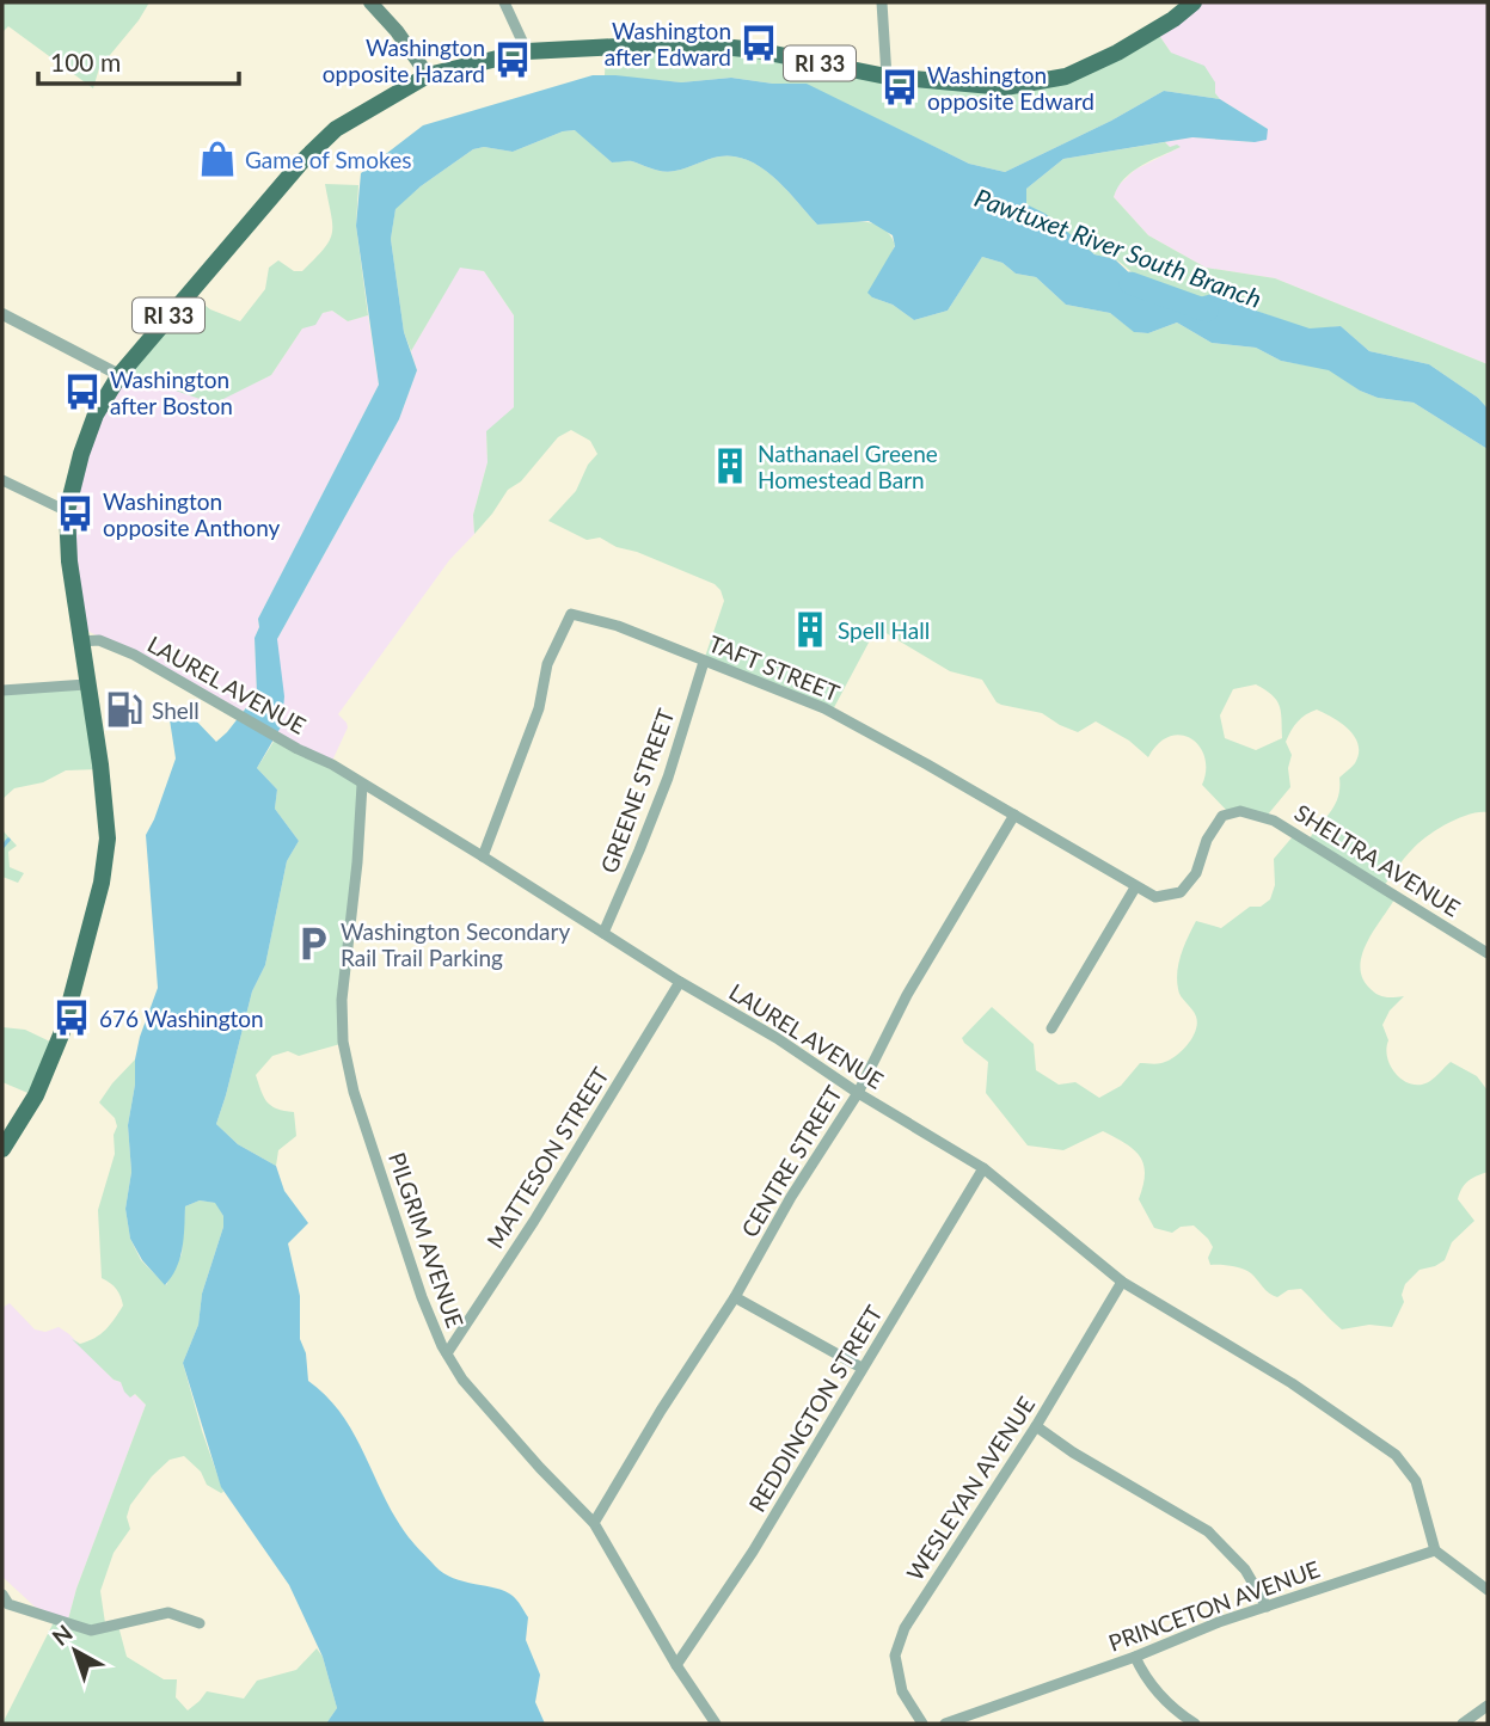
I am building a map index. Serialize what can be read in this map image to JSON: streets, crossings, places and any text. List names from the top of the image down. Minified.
{"streets":{"main road":["RI 33"],"street":["TAFT STREET","LAUREL AVENUE","GREENE STREET","SHELTRA AVENUE","MATTESON STREET","CENTRE STREET","PILGRIM AVENUE","REDDINGTON STREET","WESLEYAN AVENUE","PRINCETON AVENUE"]},"crossings":[["RI 33","LAUREL AVENUE"],["TAFT STREET","LAUREL AVENUE"],["TAFT STREET","GREENE STREET"],["TAFT STREET","SHELTRA AVENUE"],["TAFT STREET","CENTRE STREET"],["LAUREL AVENUE","GREENE STREET"],["LAUREL AVENUE","MATTESON STREET"],["LAUREL AVENUE","CENTRE STREET"],["LAUREL AVENUE","PILGRIM AVENUE"],["LAUREL AVENUE","REDDINGTON STREET"],["LAUREL AVENUE","WESLEYAN AVENUE"],["LAUREL AVENUE","PRINCETON AVENUE"],["MATTESON STREET","PILGRIM AVENUE"],["CENTRE STREET","PILGRIM AVENUE"],["PILGRIM AVENUE","REDDINGTON STREET"]],"water":["Pawtuxet River South Branch"],"places":{"bus stop":["Washington after Edward","Washington opposite Hazard","Washington opposite Edward","Washington after Boston","Washington opposite Anthony","676 Washington"],"shop":["Game of Smokes"],"building":["Nathanael Greene Homestead Barn","Spell Hall"],"fuel station":["Shell"],"parking":["Washington Secondary Rail Trail Parking"]},"scale_bar":"100 m","north":"top left"}
